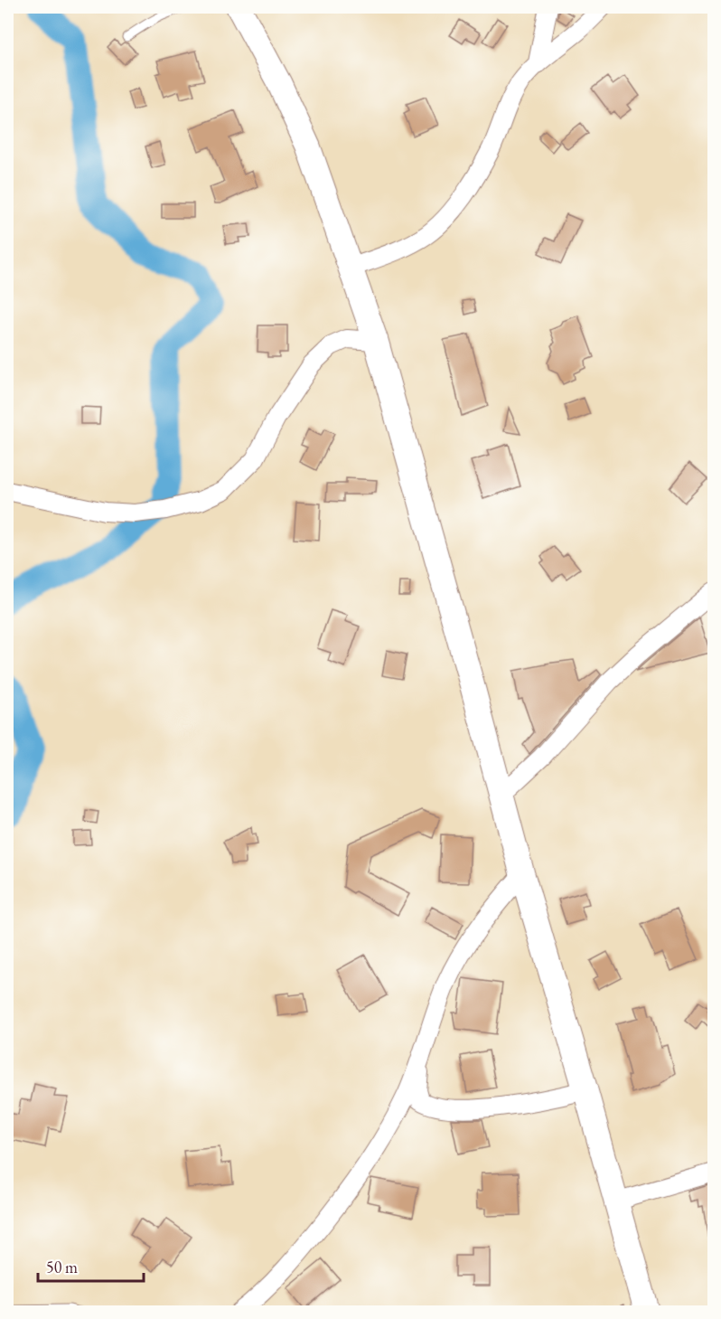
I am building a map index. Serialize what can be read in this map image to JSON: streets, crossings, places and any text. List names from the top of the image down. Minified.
{"scale_bar":"50 m"}
